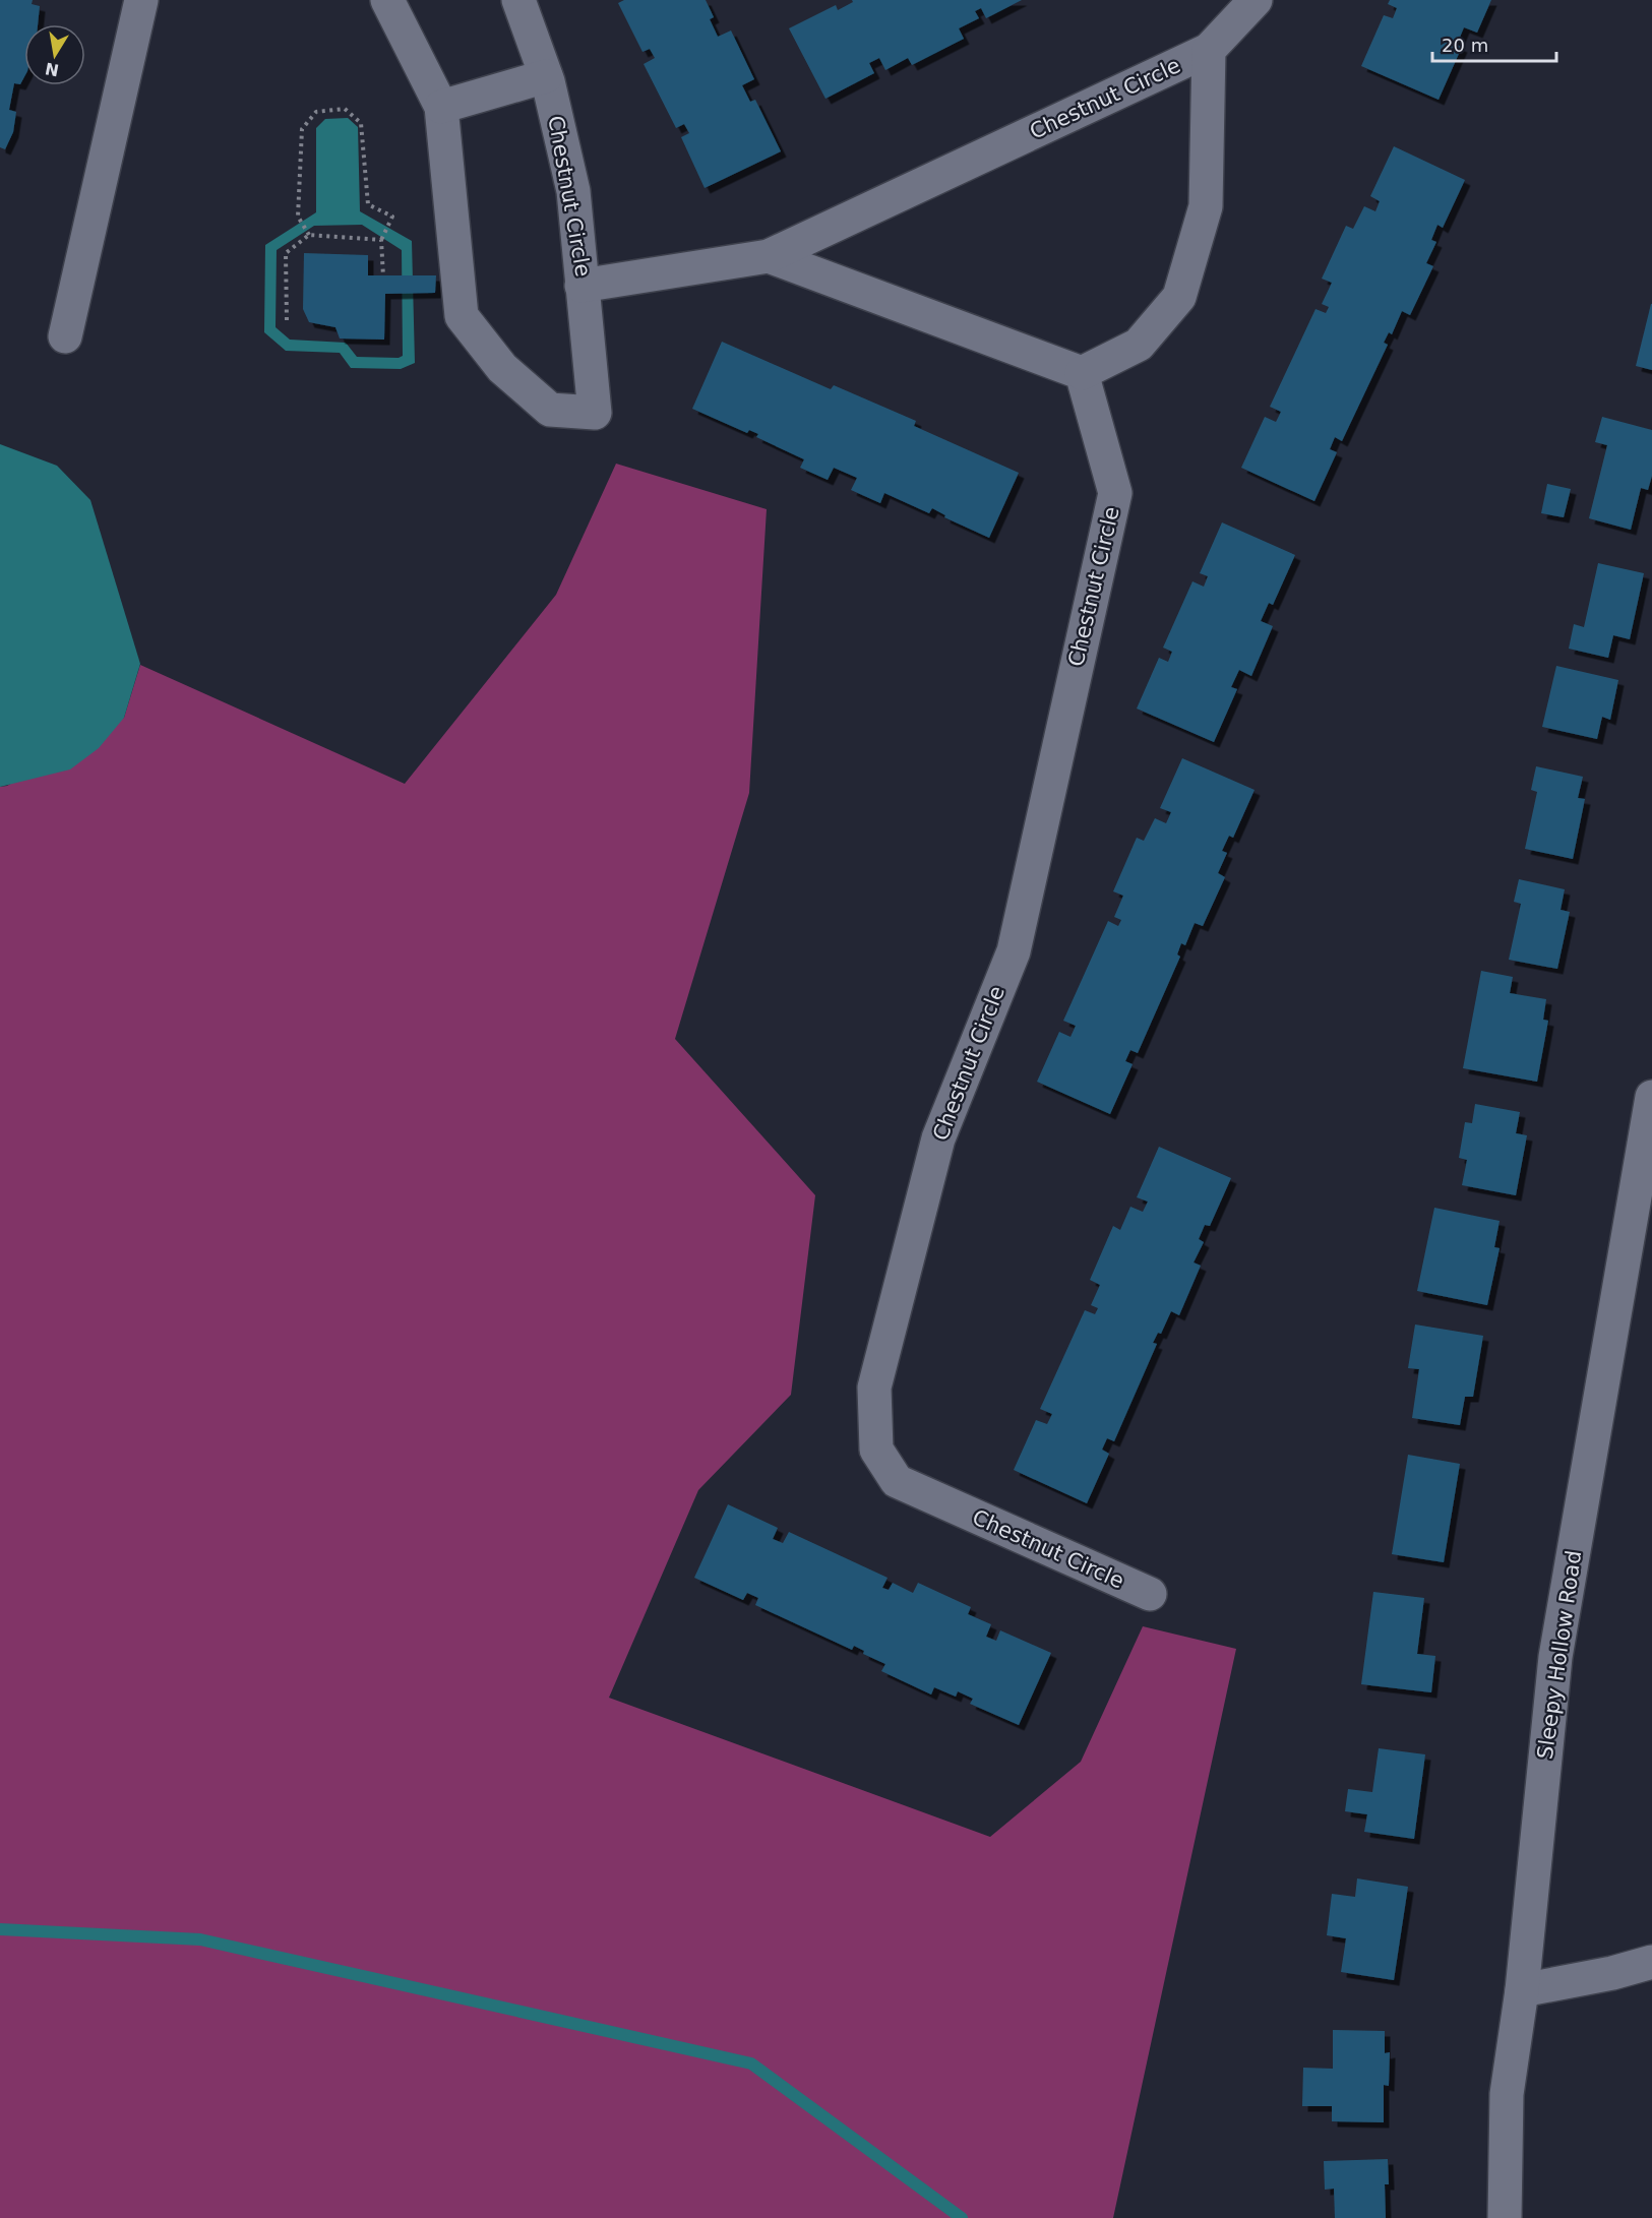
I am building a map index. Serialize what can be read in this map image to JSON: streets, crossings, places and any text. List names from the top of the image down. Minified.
{"streets":{"street":["Chestnut Circle","Sleepy Hollow Road"]},"scale_bar":"20 m","north":"bottom"}
